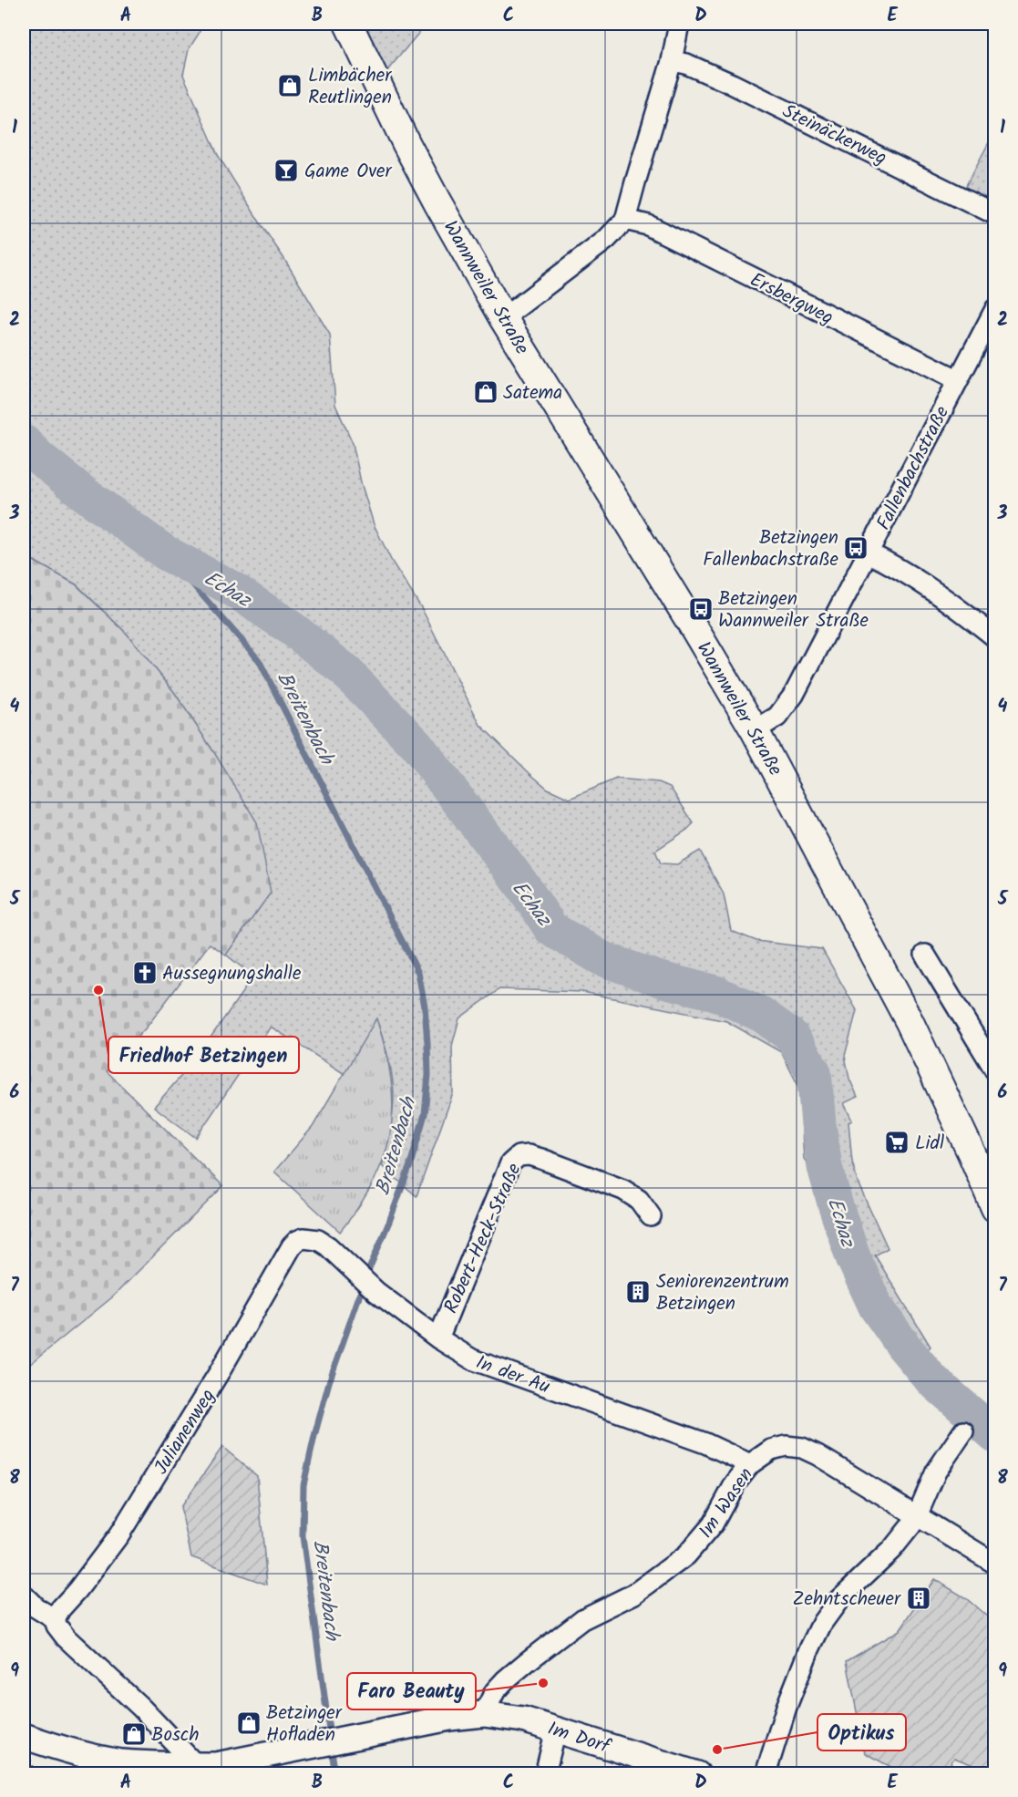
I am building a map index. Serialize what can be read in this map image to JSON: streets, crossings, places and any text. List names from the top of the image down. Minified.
{"streets":{"main road":["Wannweiler Straße"],"street":["Steinäckerweg","Ersbergweg","Fallenbachstraße","Robert-Heck-Straße","In der Au","Julianenweg","Im Wasen","Im Dorf"]},"crossings":[["Wannweiler Straße","Fallenbachstraße"],["Ersbergweg","Fallenbachstraße"],["Robert-Heck-Straße","In der Au"],["In der Au","Julianenweg"],["In der Au","Im Wasen"],["Im Wasen","Im Dorf"]],"water":["Echaz","Breitenbach"],"places":{"shop":["Limbächer Reutlingen","Satema","Betzinger Hofladen","Bosch"],"bar":["Game Over"],"bus stop":["Betzingen Fallenbachstraße","Betzingen Wannweiler Straße"],"church":["Aussegnungshalle"],"other":["Friedhof Betzingen","Faro Beauty","Optikus"],"supermarket":["Lidl"],"building":["Seniorenzentrum Betzingen","Zehntscheuer"]},"grid":{"columns":["A","B","C","D","E"],"rows":["1","2","3","4","5","6","7","8","9"]}}
